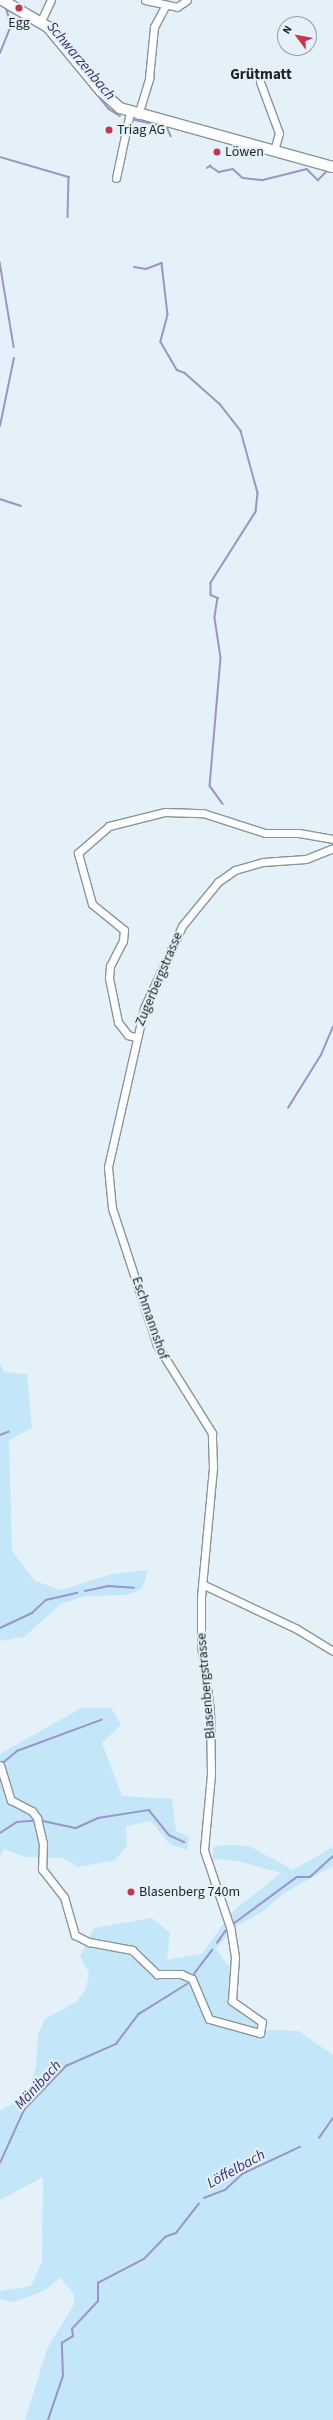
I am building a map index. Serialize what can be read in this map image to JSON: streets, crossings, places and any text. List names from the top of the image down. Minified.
{"streets":{"street":["Zugerbergstrasse","Eschmannshof","Blasenbergstrasse"]},"crossings":[["Zugerbergstrasse","Eschmannshof"],["Eschmannshof","Blasenbergstrasse"]],"districts":["Grütmatt"],"water":["Schwarzenbach","Mänibach","Löffelbach"],"places":["Egg","Triag AG","Löwen","Blasenberg 740m"],"north":"top left"}
